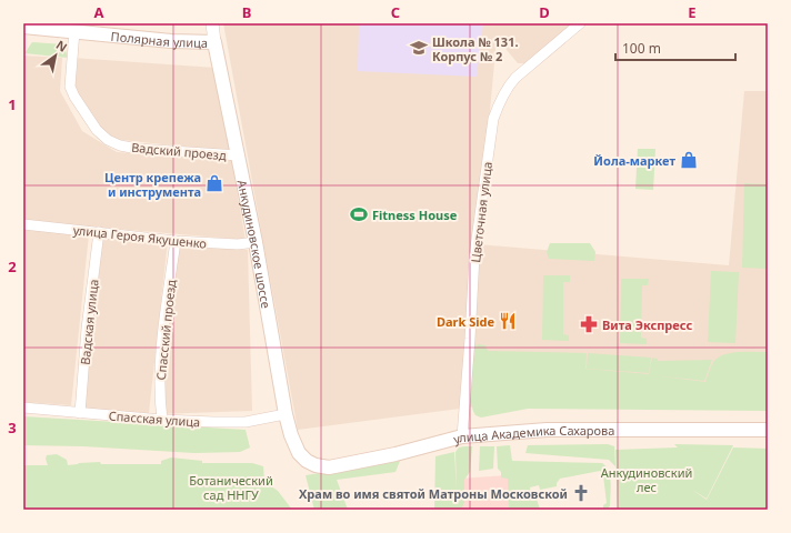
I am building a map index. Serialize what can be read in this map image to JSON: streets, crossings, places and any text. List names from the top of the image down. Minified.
{"streets":{"main road":["Полярная улица","Анкудиновское шоссе","улица Академика Сахарова"],"street":["Вадский проезд","Цветочная улица","улица Героя Якушенко","Вадская улица","Спасский проезд","Спасская улица"]},"crossings":[["Полярная улица","Вадский проезд"],["Полярная улица","Анкудиновское шоссе"],["Вадский проезд","Анкудиновское шоссе"],["Цветочная улица","улица Академика Сахарова"],["улица Героя Якушенко","Анкудиновское шоссе"],["улица Героя Якушенко","Вадская улица"],["улица Героя Якушенко","Спасский проезд"],["Анкудиновское шоссе","Спасская улица"],["Анкудиновское шоссе","улица Академика Сахарова"],["Вадская улица","Спасская улица"],["Спасский проезд","Спасская улица"]],"parks":["Анкудиновский лес","Ботанический сад ННГУ"],"places":{"school or university":["Школа № 131. Корпус № 2"],"shop":["Йола-маркет","Центр крепежа и инструмента"],"sports":["Fitness House"],"restaurant":["Dark Side"],"pharmacy":["Вита Экспресс"],"church":["Храм во имя святой Матроны Московской"]},"scale_bar":"100 m","north":"top right","grid":{"columns":["A","B","C","D","E"],"rows":["1","2","3"]}}
